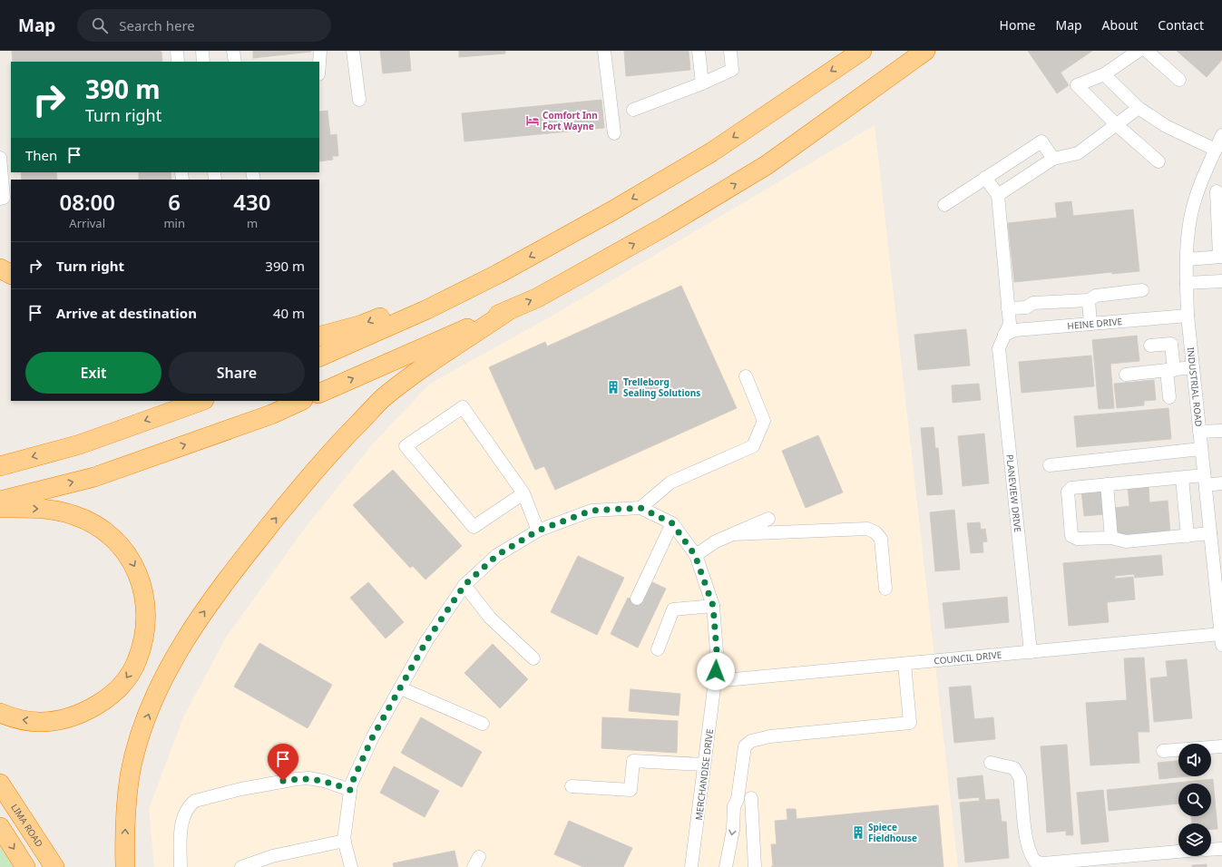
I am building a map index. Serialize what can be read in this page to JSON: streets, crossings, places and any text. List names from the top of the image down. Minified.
{"streets":{"highway":["LIMA ROAD"],"street":["HEINE DRIVE","INDUSTRIAL ROAD","PLANEVIEW DRIVE","COUNCIL DRIVE","MERCHANDISE DRIVE"]},"crossings":[["HEINE DRIVE","INDUSTRIAL ROAD"],["HEINE DRIVE","PLANEVIEW DRIVE"],["INDUSTRIAL ROAD","COUNCIL DRIVE"],["PLANEVIEW DRIVE","COUNCIL DRIVE"],["COUNCIL DRIVE","MERCHANDISE DRIVE"]],"places":{"hotel":["Comfort Inn Fort Wayne"],"building":["Trelleborg Sealing Solutions","Spiece Fieldhouse"]},"page":{"header":"Map","search":"Search here","nav":["Home","Map","About","Contact"],"turn":["390 m","Turn right"],"then":"Then","eta":["08:00","Arrival","6","min","430","m"],"list":[{"name":"Turn right","value":"390 m"},{"name":"Arrive at destination","value":"40 m"}],"buttons":["Exit","Share"]}}
